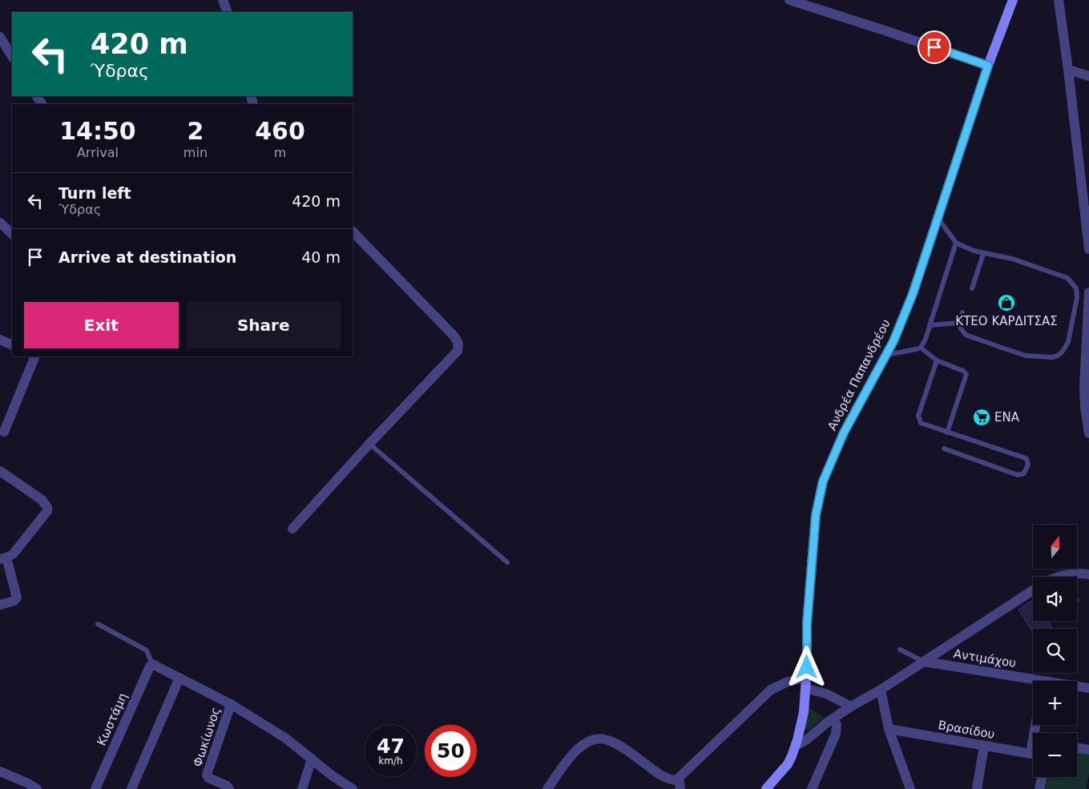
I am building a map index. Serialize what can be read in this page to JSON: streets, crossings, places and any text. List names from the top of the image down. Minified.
{"streets":{"main road":["Ανδρέα Παπανδρέου"],"street":["Αντιμάχου","Κωστάμη","Βρασίδου","Φωκίωνος"]},"places":{"shop":["ΚΤΕΟ ΚΑΡΔΙΤΣΑΣ"],"supermarket":["ΕΝΑ"]},"north":"top","page":{"turn":["420 m","Ύδρας"],"eta":["14:50","Arrival","2","min","460","m"],"list":[{"name":"Turn left","note":"Ύδρας","value":"420 m"},{"name":"Arrive at destination","value":"40 m"}],"buttons":["Exit","Share"],"map_buttons":["+","−"],"speed":"47 km/h","limit":"50"}}
